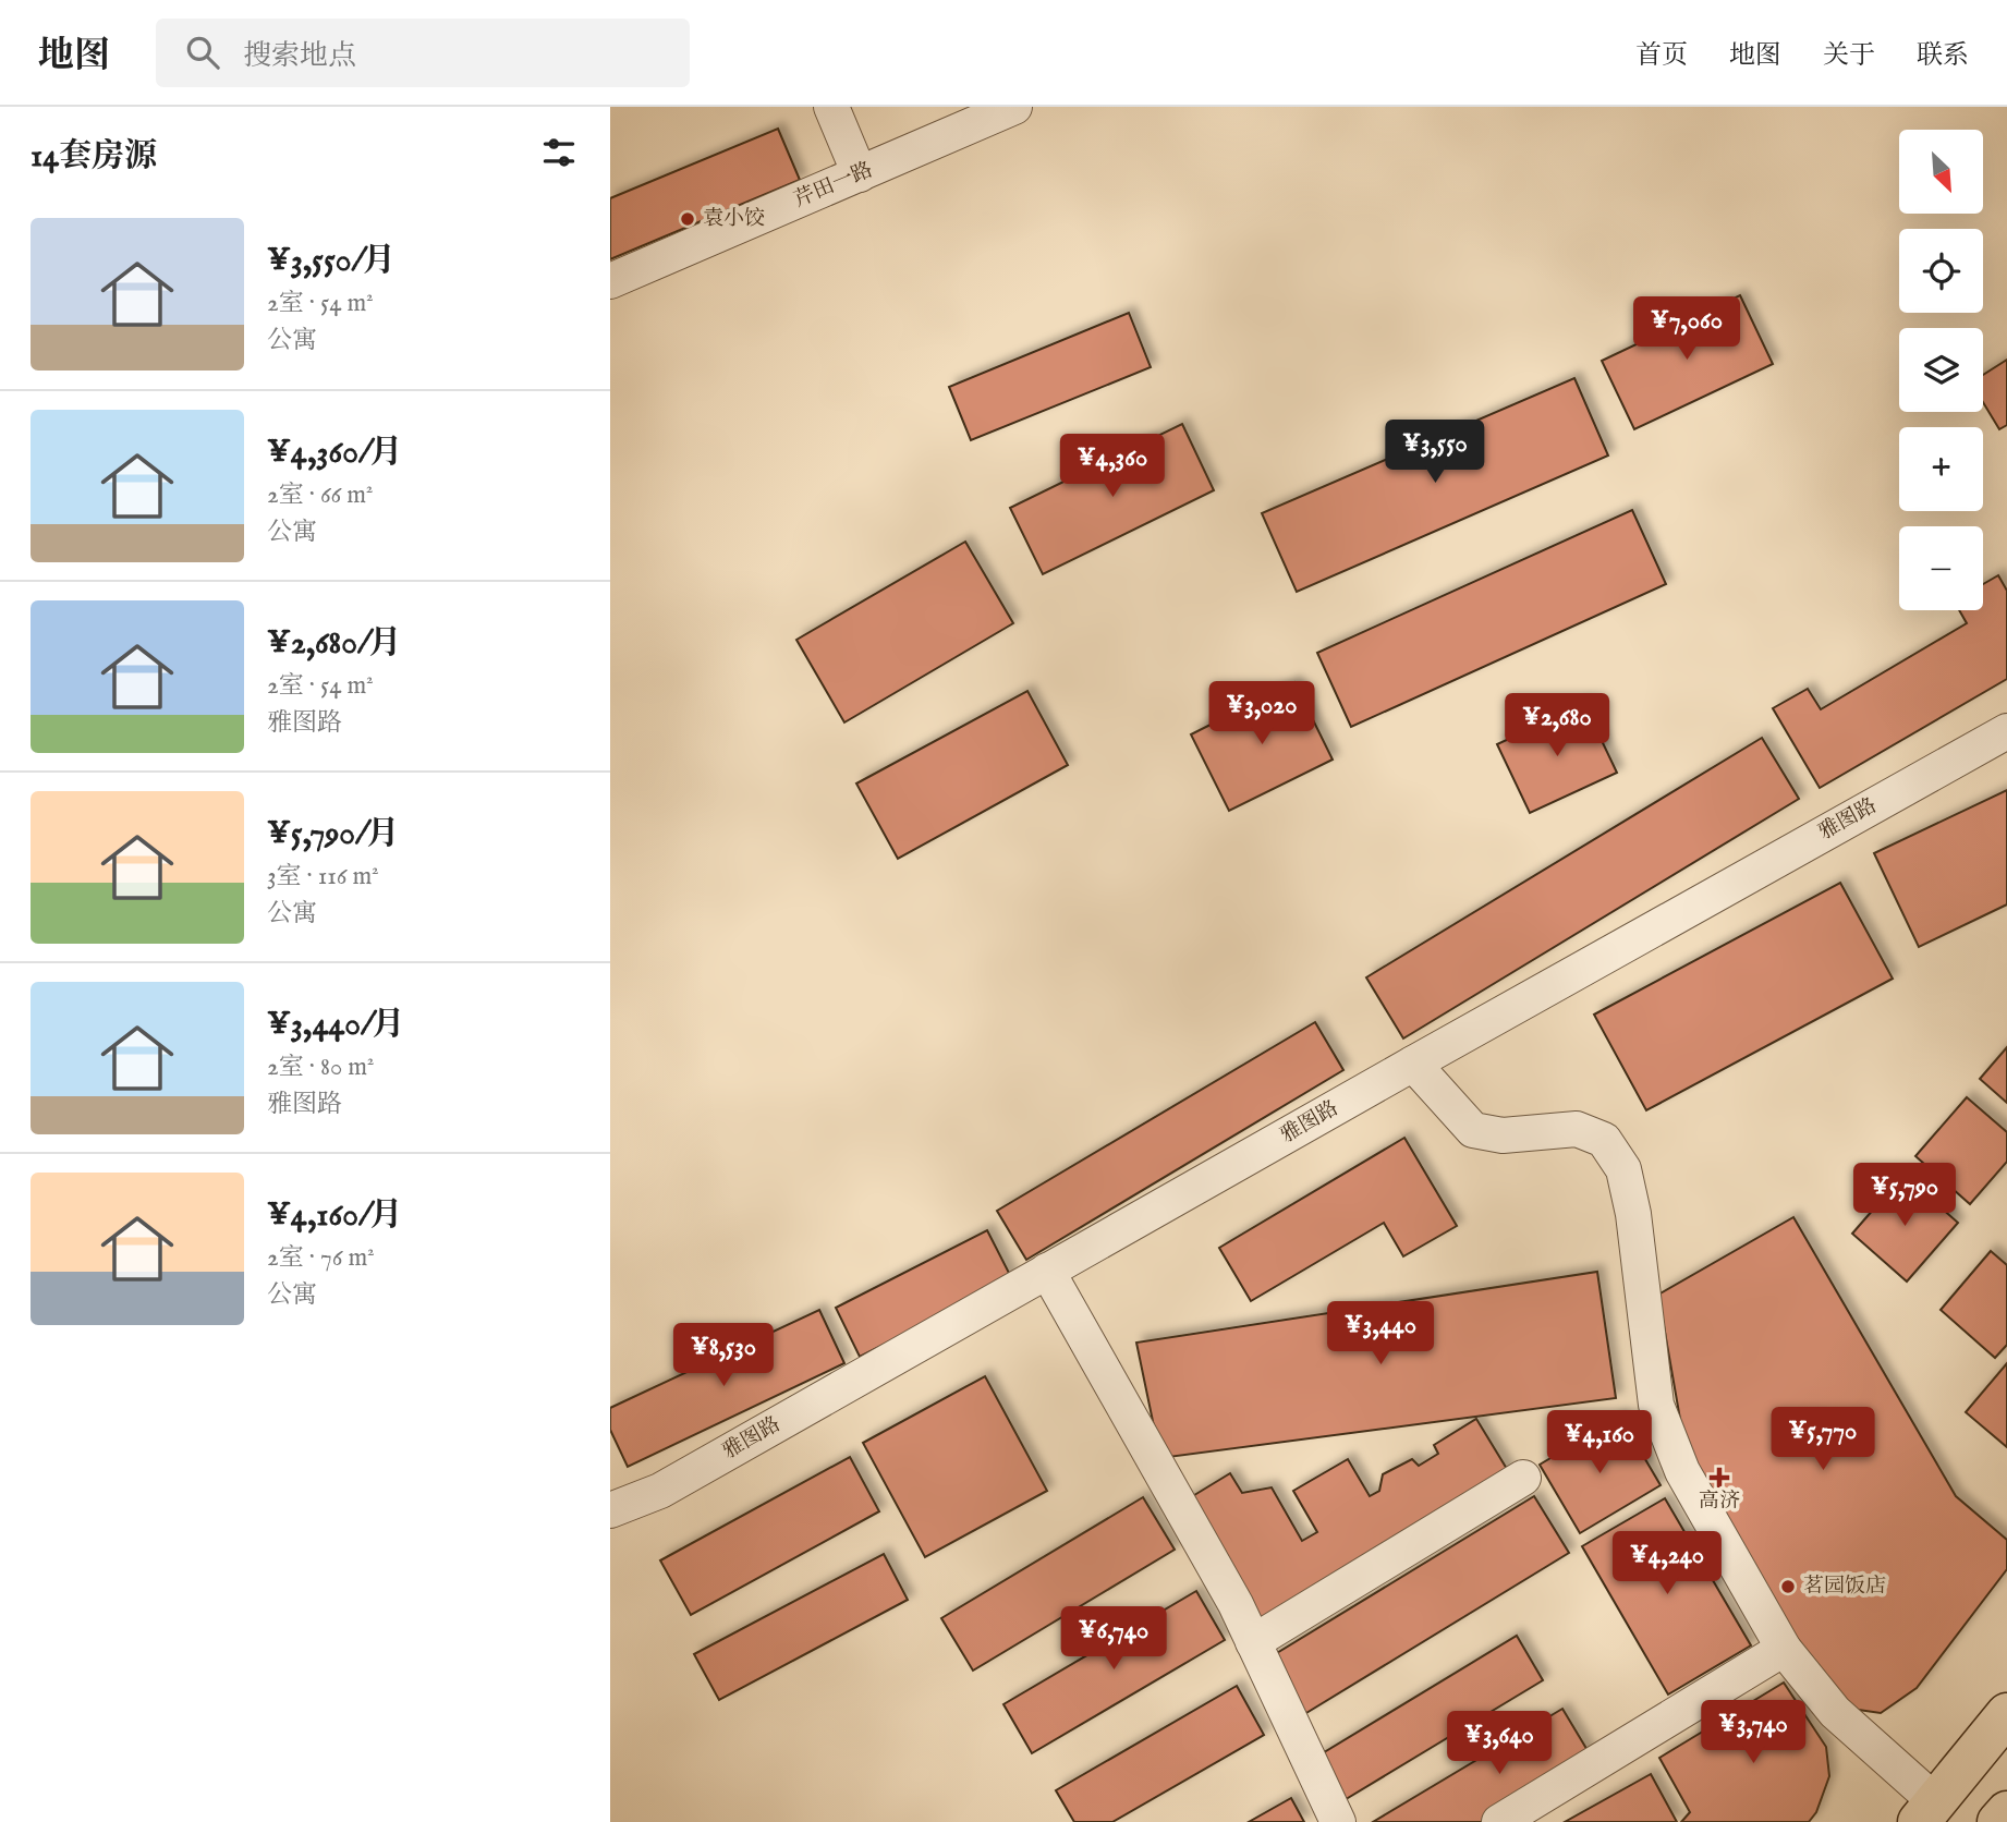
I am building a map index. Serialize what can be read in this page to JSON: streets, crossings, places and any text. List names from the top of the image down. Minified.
{"streets":{"street":["芹田一路","雅图路"]},"places":{"other":["袁小饺","茗园饭店"],"health":["高济"]},"north":"bottom right","page":{"header":"地图","search":"搜索地点","nav":["首页","地图","关于","联系"],"heading":"14套房源","map_buttons":["+","−"],"list":[{"name":"¥3,550/月","note":"2室 · 54 m² · 公寓"},{"name":"¥4,360/月","note":"2室 · 66 m² · 公寓"},{"name":"¥2,680/月","note":"2室 · 54 m² · 雅图路"},{"name":"¥5,790/月","note":"3室 · 116 m² · 公寓"},{"name":"¥3,440/月","note":"2室 · 80 m² · 雅图路"},{"name":"¥4,160/月","note":"2室 · 76 m² · 公寓"}],"price":["¥7,060","¥3,550","¥4,360","¥3,020","¥2,680","¥5,790","¥3,440","¥8,530","¥5,770","¥4,160","¥4,240","¥6,740","¥3,740","¥3,640"]}}
